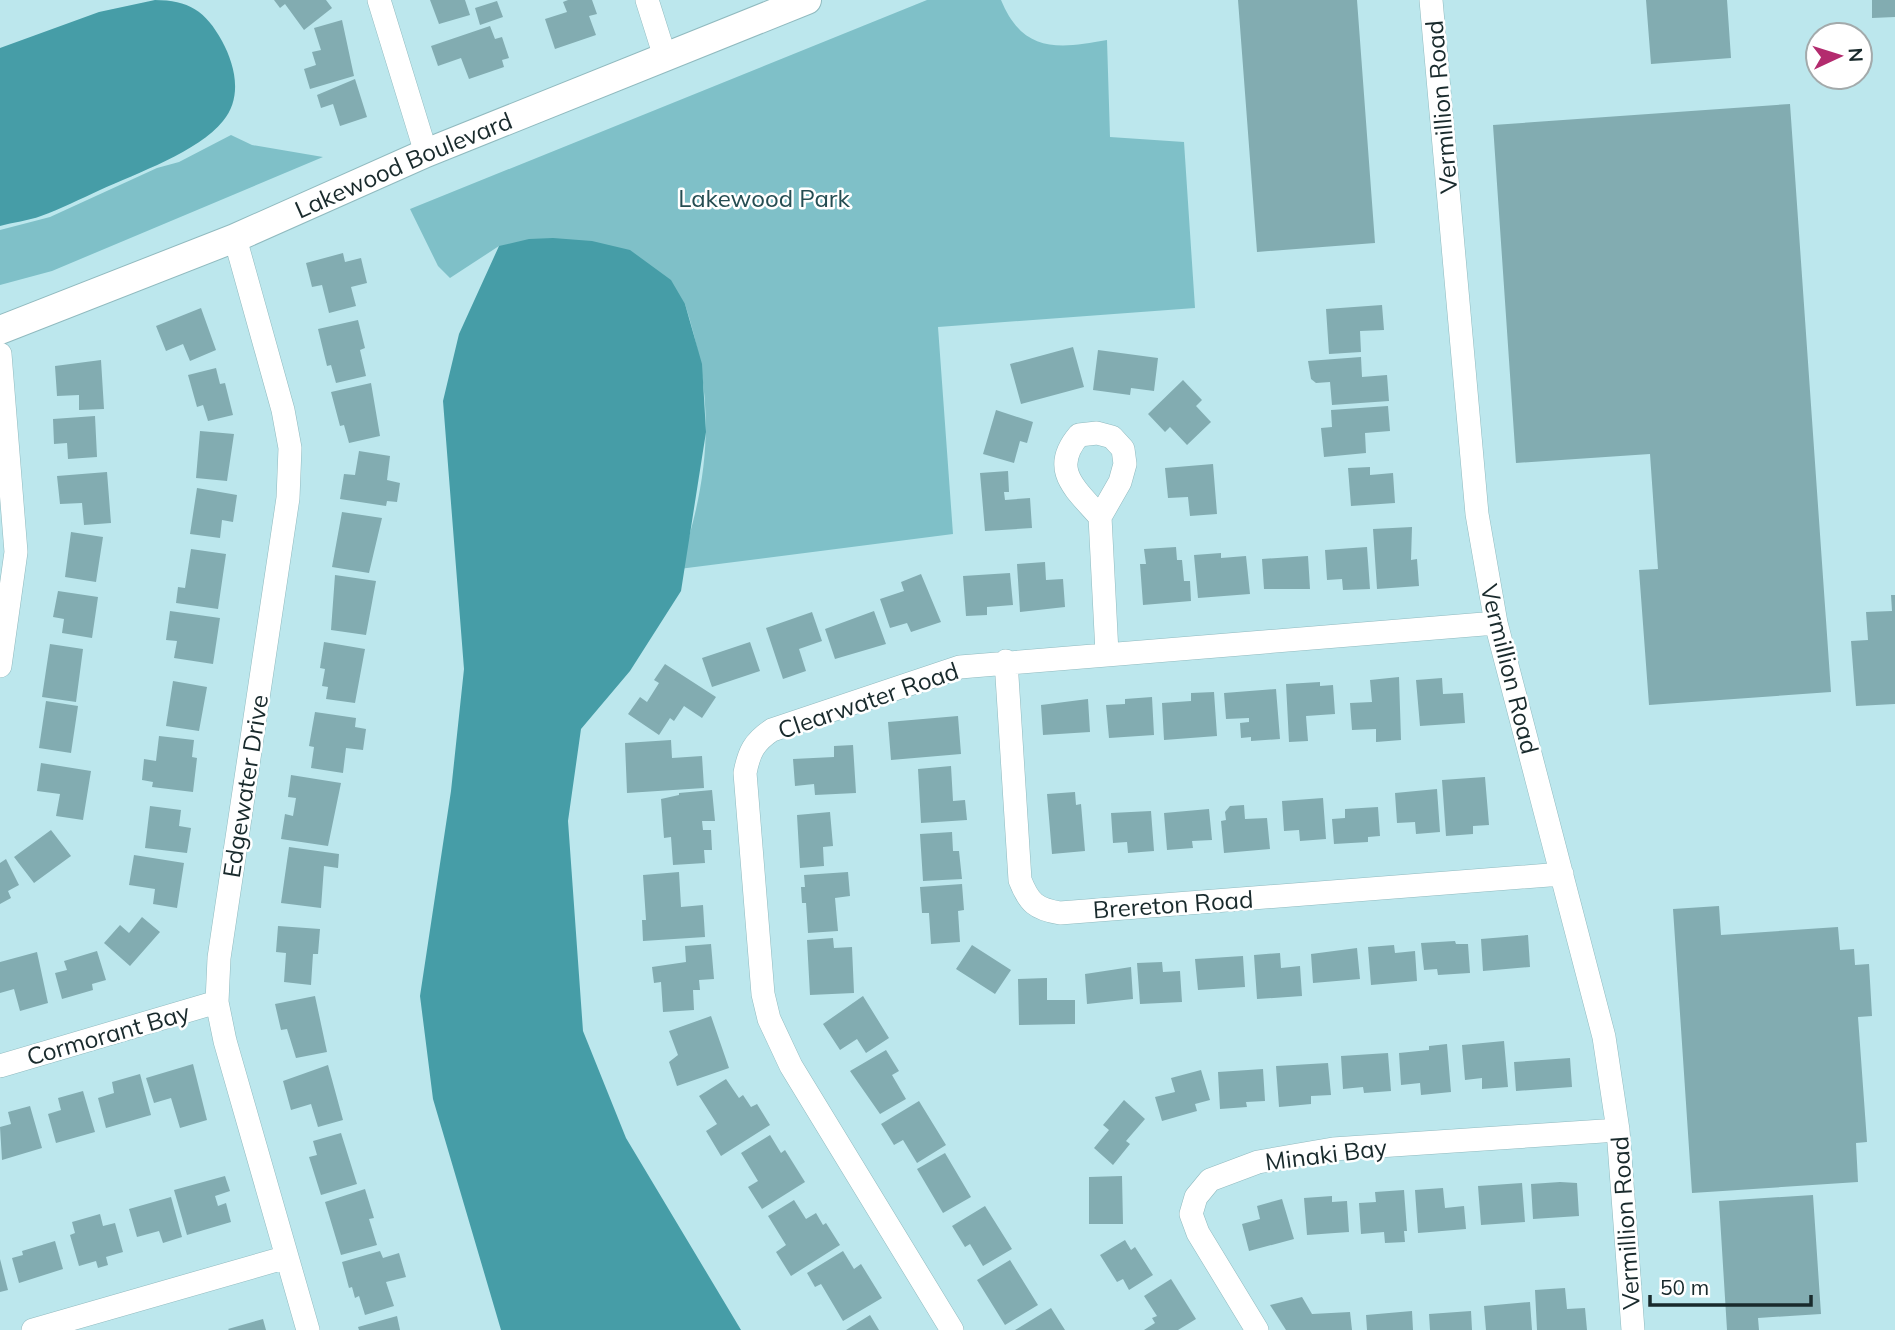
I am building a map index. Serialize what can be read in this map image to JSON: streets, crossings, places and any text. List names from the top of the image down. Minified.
{"streets":{"street":["Vermillion Road","Lakewood Boulevard","Clearwater Road","Edgewater Drive","Brereton Road","Cormorant Bay","Minaki Bay"]},"crossings":[["Vermillion Road","Clearwater Road"],["Vermillion Road","Brereton Road"],["Vermillion Road","Minaki Bay"],["Lakewood Boulevard","Edgewater Drive"],["Clearwater Road","Brereton Road"],["Edgewater Drive","Cormorant Bay"]],"parks":["Lakewood Park"],"scale_bar":"50 m","north":"right"}
